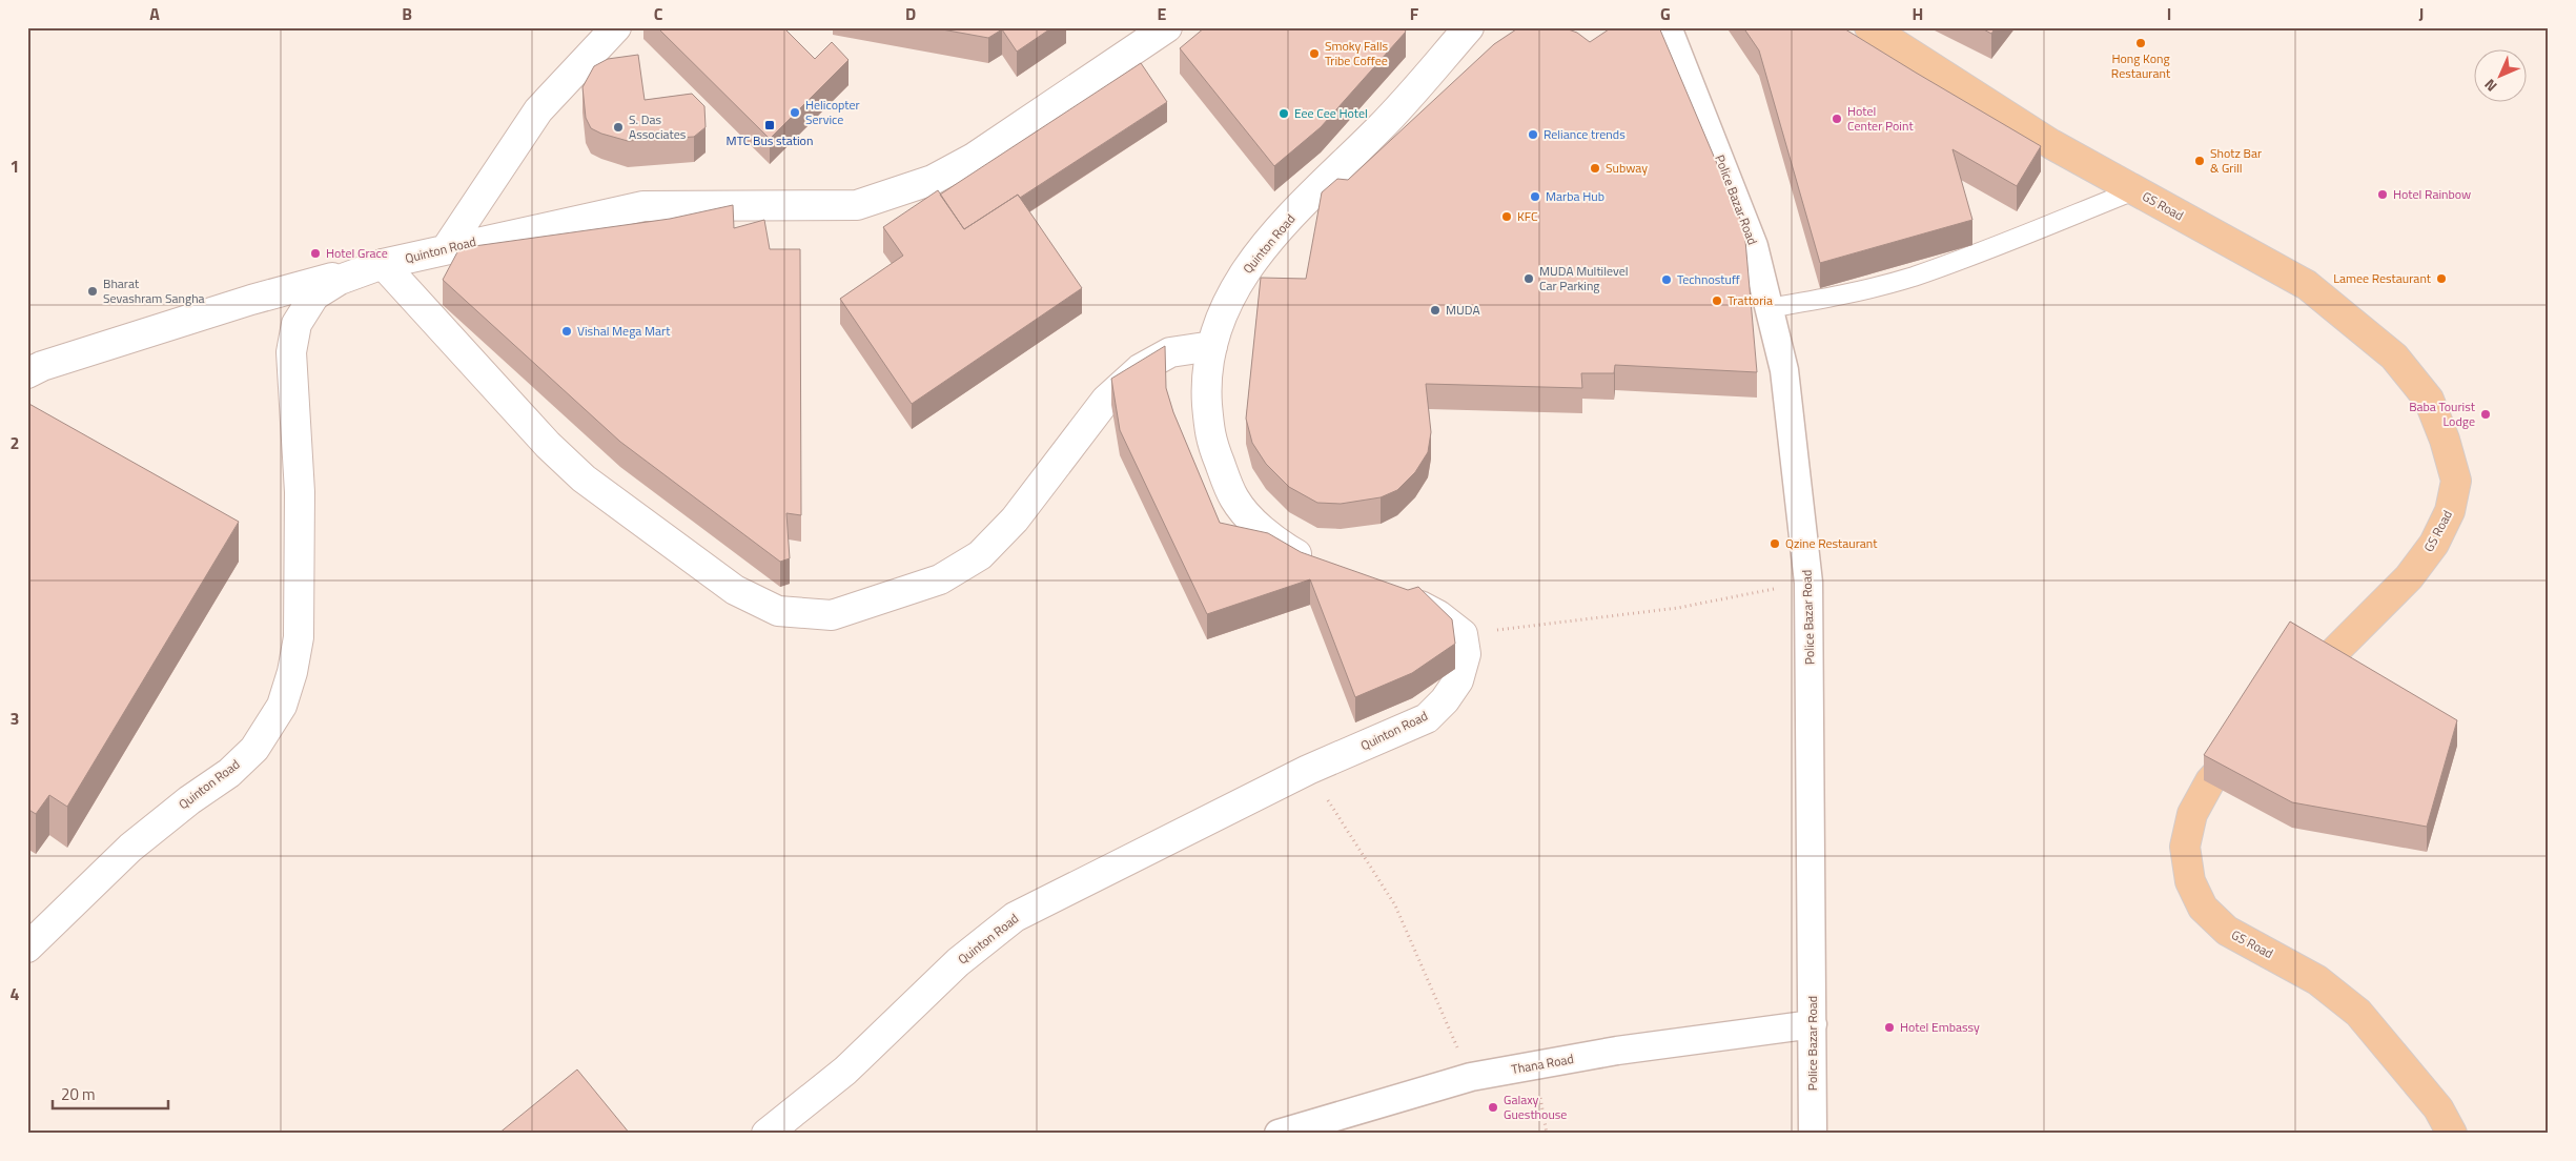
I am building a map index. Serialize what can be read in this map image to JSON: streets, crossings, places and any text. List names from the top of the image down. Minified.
{"streets":{"main road":["GS Road"],"street":["Police Bazar Road","Quinton Road","Thana Road"]},"crossings":[["Police Bazar Road","Thana Road"]],"places":{"other":["Hong Kong Restaurant","Smoky Falls Tribe Coffee","Helicopter Service","Eee Cee Hotel","Hotel Center Point","S. Das Associates","Reliance trends","Shotz Bar & Grill","Subway","Hotel Rainbow","Marba Hub","KFC","Hotel Grace","MUDA Multilevel Car Parking","Lamee Restaurant","Technostuff","Bharat Sevashram Sangha","Trattoria","MUDA","Vishal Mega Mart","Baba Tourist Lodge","Qzine Restaurant","Hotel Embassy","Galaxy Guesthouse"],"transit":["MTC Bus station"]},"scale_bar":"20 m","north":"bottom left","grid":{"columns":["A","B","C","D","E","F","G","H","I","J"],"rows":["1","2","3","4"]}}
